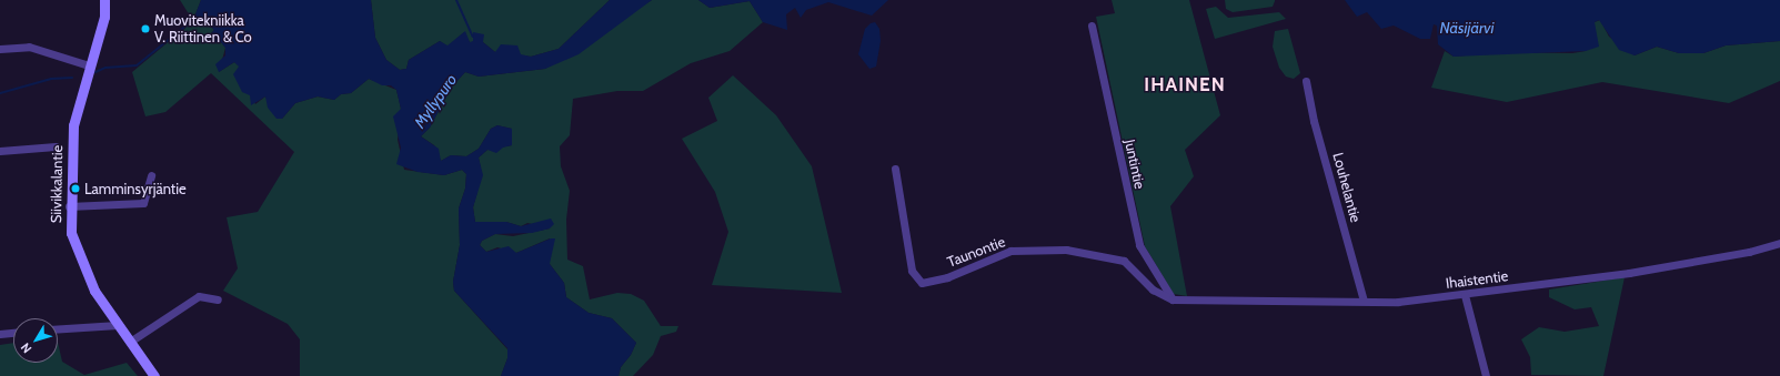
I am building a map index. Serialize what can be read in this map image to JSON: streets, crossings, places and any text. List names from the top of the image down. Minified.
{"streets":{"main road":["Siivikkalantie"],"street":["Juntintie","Louhelantie","Taunontie","Ihaistentie"]},"crossings":[["Juntintie","Taunontie"],["Juntintie","Ihaistentie"],["Louhelantie","Ihaistentie"],["Taunontie","Ihaistentie"]],"districts":["IHAINEN"],"water":["Näsijärvi","Myllypuro"],"places":["Muovitekniikka V. Riittinen & Co","Lamminsyrjäntie"],"north":"bottom left"}
